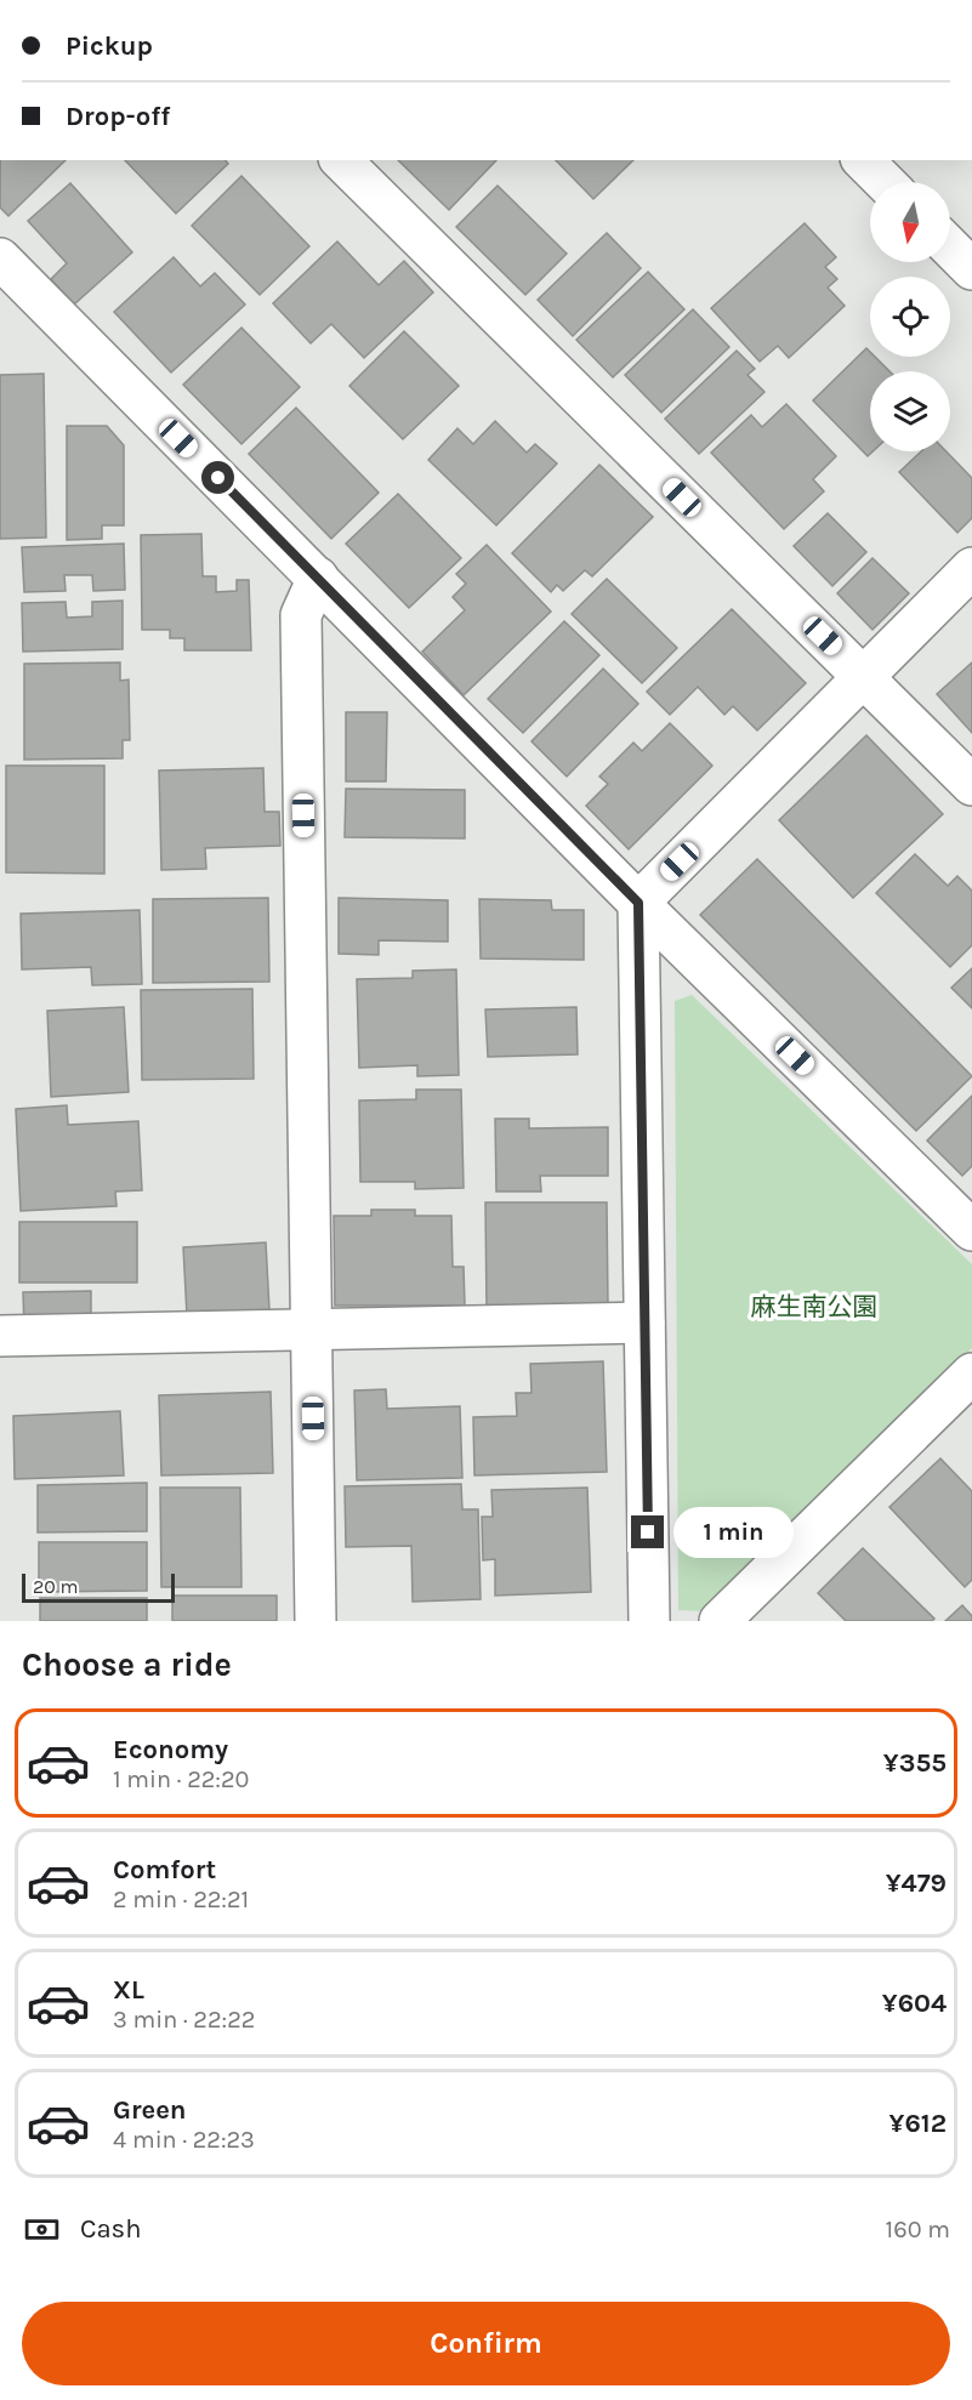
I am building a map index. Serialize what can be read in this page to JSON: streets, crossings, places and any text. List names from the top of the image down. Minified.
{"parks":["麻生南公園"],"scale_bar":"20 m","north":"bottom","page":{"banner":["Pickup","Drop-off"],"bubble":"1 min","scale":"20 m","heading":"Choose a ride","list":[{"name":"Economy","note":"1 min · 22:20","value":"¥355"},{"name":"Comfort","note":"2 min · 22:21","value":"¥479"},{"name":"XL","note":"3 min · 22:22","value":"¥604"},{"name":"Green","note":"4 min · 22:23","value":"¥612"}],"pay":["Cash","160 m"],"buttons":"Confirm"}}
